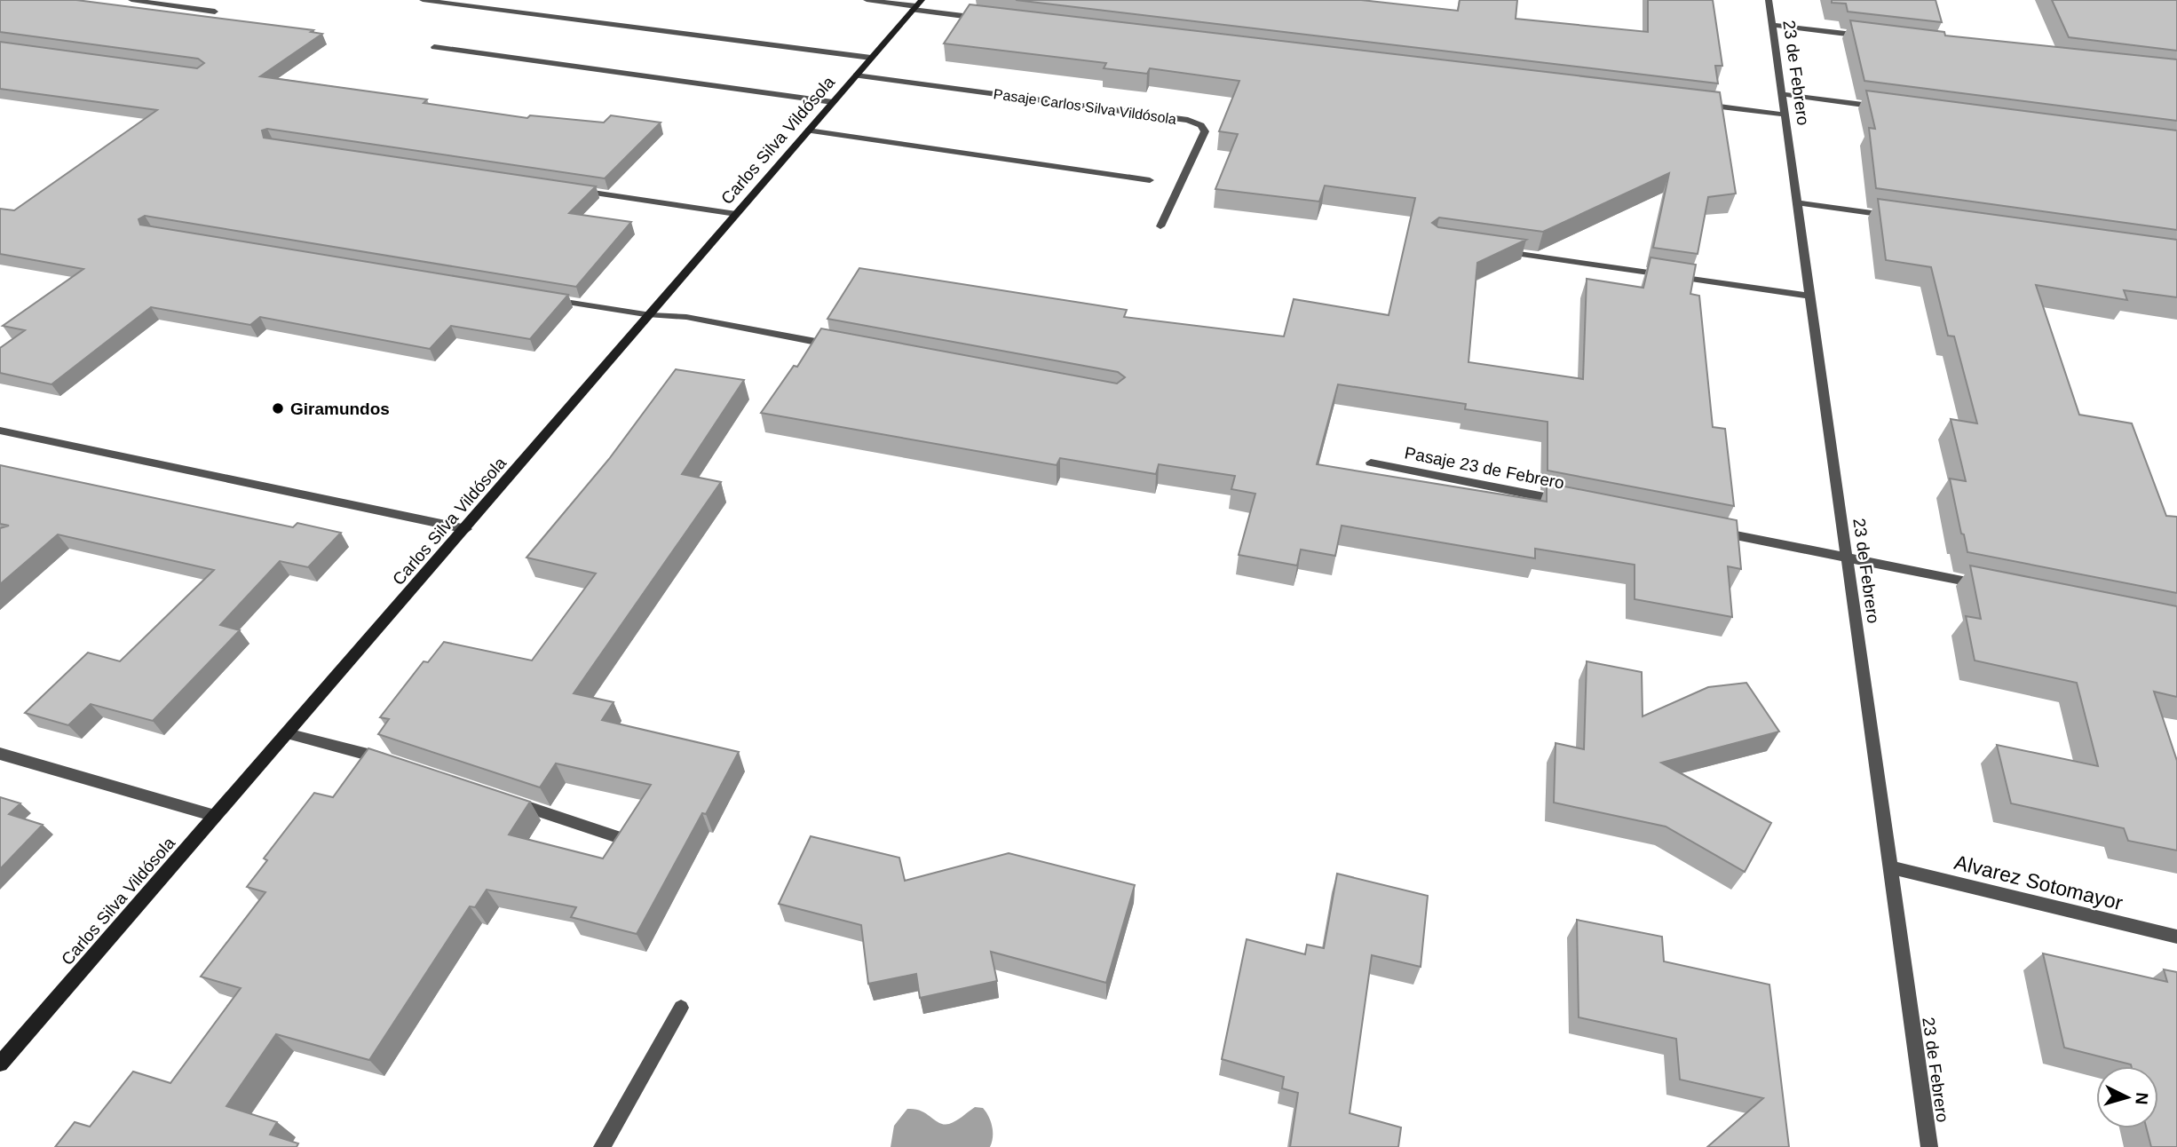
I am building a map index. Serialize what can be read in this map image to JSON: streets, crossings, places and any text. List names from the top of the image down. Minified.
{"streets":{"street":["23 de Febrero","Pasaje Carlos Silva Vildósola","Carlos Silva Vildósola","Pasaje 23 de Febrero","Alvarez Sotomayor"]},"crossings":[["23 de Febrero","Alvarez Sotomayor"],["Pasaje Carlos Silva Vildósola","Carlos Silva Vildósola"]],"places":["Giramundos"],"north":"right"}
